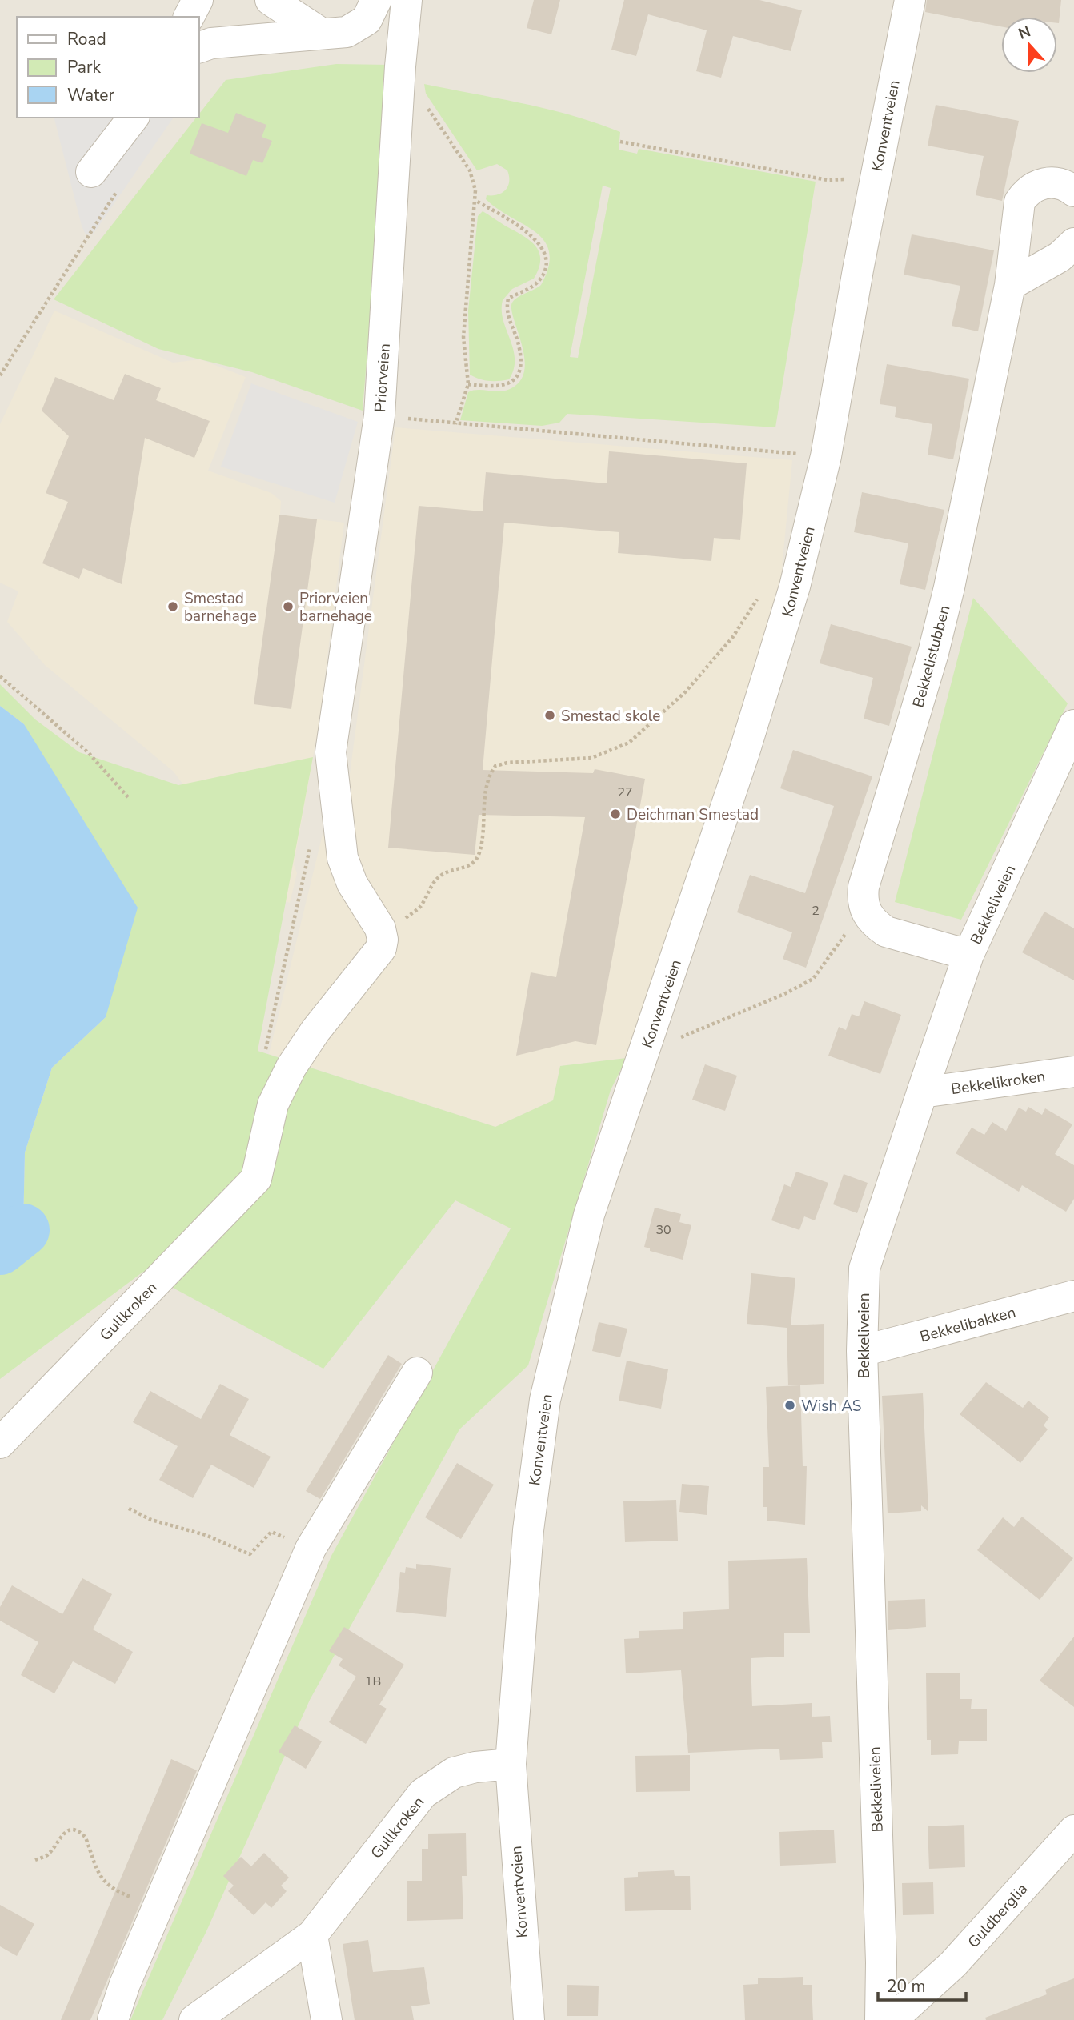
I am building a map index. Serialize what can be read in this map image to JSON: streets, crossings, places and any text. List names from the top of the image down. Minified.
{"streets":{"street":["Konventveien","Priorveien","Bekkelistubben","Bekkeliveien","Bekkelikroken","Gullkroken","Bekkelibakken","Guldberglia"]},"crossings":[["Konventveien","Gullkroken"],["Priorveien","Gullkroken"],["Bekkeliveien","Bekkelikroken"],["Bekkeliveien","Bekkelibakken"]],"places":["Smestad barnehage","Priorveien barnehage","Smestad skole","Deichman Smestad","Wish AS"],"house_numbers":["27","2","30","1B"],"legend":["Road","Park","Water"],"scale_bar":"20 m","north":"top"}
